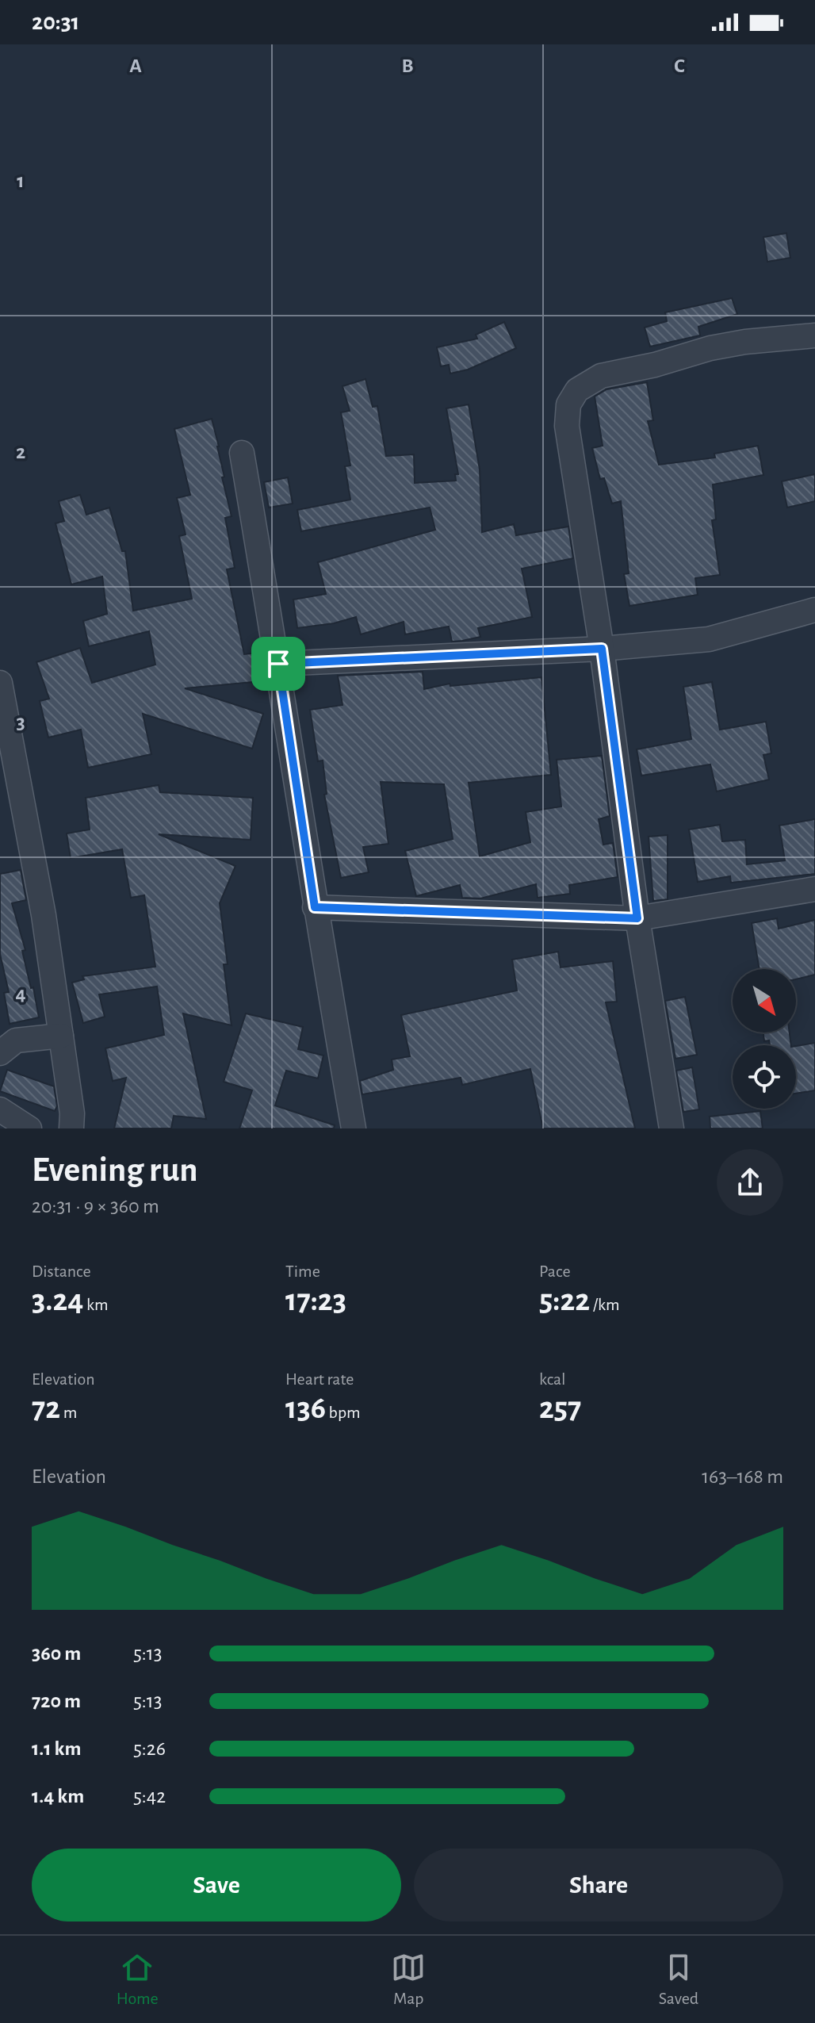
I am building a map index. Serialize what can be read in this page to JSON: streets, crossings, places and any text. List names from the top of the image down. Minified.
{"north":"bottom right","page":{"status":"20:31","heading":["Evening run","20:31 · 9 × 360 m"],"stats":[["Distance","3.24 km"],["Time","17:23"],["Pace","5:22 /km"],["Elevation","72 m"],["Heart rate","136 bpm"],["kcal","257"]],"chart":["Elevation","163–168 m"],"list":[{"name":"360 m","note":"5:13"},{"name":"720 m","note":"5:13"},{"name":"1.1 km","note":"5:26"},{"name":"1.4 km","note":"5:42"}],"buttons":["Save","Share"],"tabs":["Home","Map","Saved"]},"grid":{"columns":["A","B","C"],"rows":["1","2","3","4"]}}
